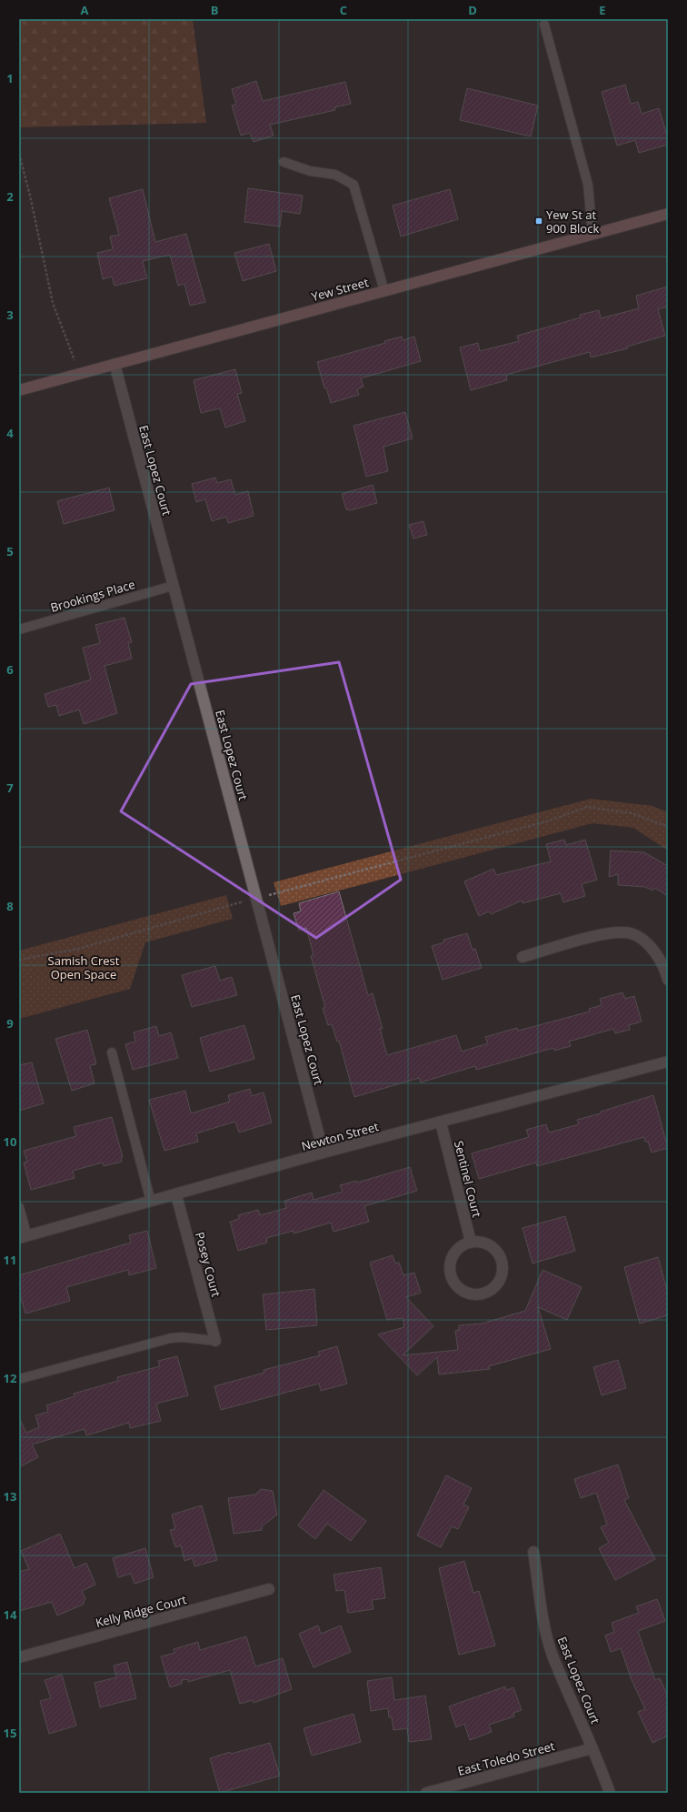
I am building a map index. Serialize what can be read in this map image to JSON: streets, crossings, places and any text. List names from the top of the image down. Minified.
{"streets":{"street":["Yew Street","East Lopez Court","Newton Street","Sentinel Court","Posey Court","Kelly Ridge Court","East Toledo Street"],"lane":["Brookings Place"]},"crossings":[["Yew Street","East Lopez Court"],["East Lopez Court","Brookings Place"],["East Lopez Court","Newton Street"],["East Lopez Court","East Toledo Street"],["Newton Street","Sentinel Court"],["Newton Street","Posey Court"]],"parks":["Samish Crest Open Space"],"places":{"transit":["Yew St at 900 Block"]},"grid":{"columns":["A","B","C","D","E"],"rows":["1","2","3","4","5","6","7","8","9","10","11","12","13","14","15"]}}
